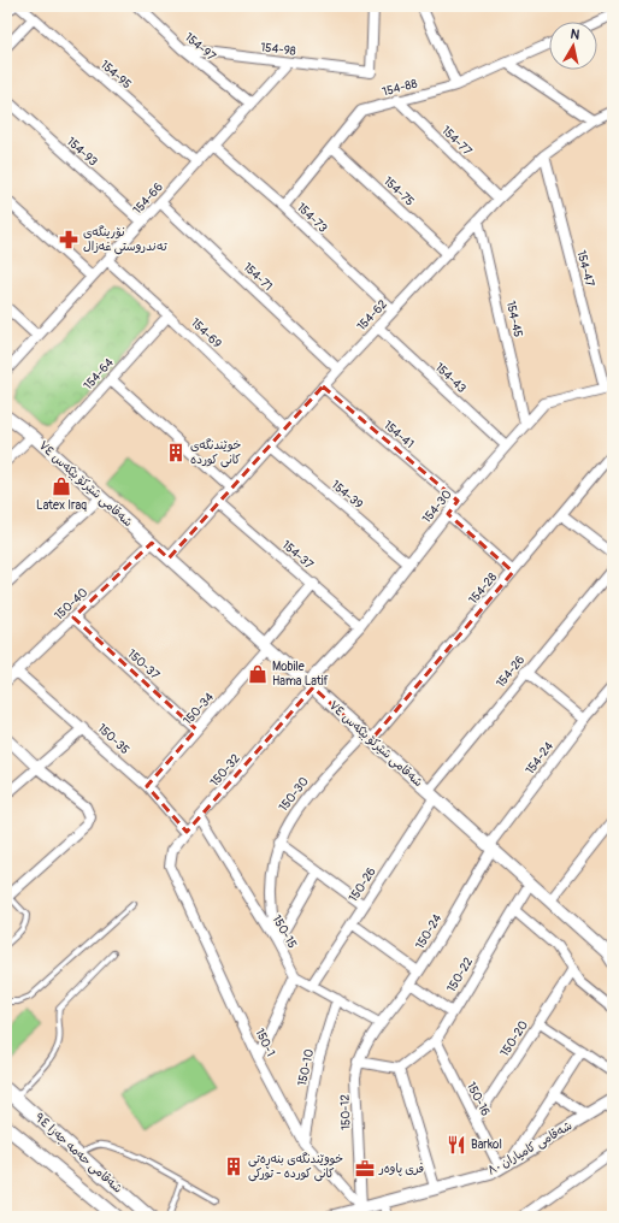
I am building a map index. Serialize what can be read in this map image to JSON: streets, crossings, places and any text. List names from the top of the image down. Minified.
{"streets":{"main road":["شەقامی حەمە جەزا ٩٤"],"street":["154-97","154-98","154-95","154-88","154-77","154-93","154-75","154-66","154-73","154-47","154-71","154-62","154-45","154-69","154-64","154-43","154-41","شەقامی شێرکۆ بێکەس ٧٤","154-39","154-30","154-37","154-28","150-40","150-37","154-26","150-34","150-35","154-24","150-32","150-30","150-26","150-15","150-24","150-22","150-20","150-1","150-10","150-16","150-12","شەقامی کامیاران ٨٠"]},"crossings":[["154-97","154-98"],["154-97","154-66"],["154-98","154-66"],["154-95","154-66"],["154-88","154-77"],["154-88","154-75"],["154-88","154-73"],["154-77","154-62"],["154-93","154-66"],["154-75","154-62"],["154-66","154-73"],["154-66","154-71"],["154-66","154-69"],["154-73","154-62"],["154-47","154-62"],["154-71","154-62"],["154-62","154-45"],["154-62","154-69"],["154-62","154-43"],["154-62","154-41"],["154-62","شەقامی شێرکۆ بێکەس ٧٤"],["154-62","154-39"],["154-62","154-37"],["154-45","154-30"],["154-69","154-64"],["154-64","شەقامی شێرکۆ بێکەس ٧٤"],["154-43","154-30"],["154-41","154-30"],["شەقامی شێرکۆ بێکەس ٧٤","154-30"],["شەقامی شێرکۆ بێکەس ٧٤","154-28"],["شەقامی شێرکۆ بێکەس ٧٤","150-40"],["شەقامی شێرکۆ بێکەس ٧٤","154-26"],["شەقامی شێرکۆ بێکەس ٧٤","150-34"],["شەقامی شێرکۆ بێکەس ٧٤","154-24"],["شەقامی شێرکۆ بێکەس ٧٤","150-32"],["شەقامی شێرکۆ بێکەس ٧٤","150-30"],["شەقامی شێرکۆ بێکەس ٧٤","150-26"],["شەقامی شێرکۆ بێکەس ٧٤","150-24"],["شەقامی شێرکۆ بێکەس ٧٤","150-22"],["154-39","154-30"],["154-30","154-37"],["154-30","150-32"],["154-37","150-34"],["154-28","150-30"],["150-40","150-37"],["150-40","150-35"],["150-37","150-34"],["154-26","150-26"],["150-34","150-35"],["150-35","150-32"],["154-24","150-24"],["150-32","150-15"],["150-32","150-1"],["150-30","150-15"],["150-24","150-12"],["150-22","150-16"],["150-20","150-16"],["150-1","150-10"],["150-1","150-12"],["150-1","شەقامی کامیاران ٨٠"],["150-16","شەقامی کامیاران ٨٠"],["150-12","شەقامی کامیاران ٨٠"]],"places":{"pharmacy":["نۆرینگەی تەندروستی غەزال"],"building":["خوێندنگەی کانی کوردە","خووێندنگەی بنەڕەتی کانی کوردە - تورکی"],"shop":["Latex Iraq","Mobile Hama Latif"],"restaurant":["Barkol"],"office":["فری پاوەر"]},"north":"top"}
